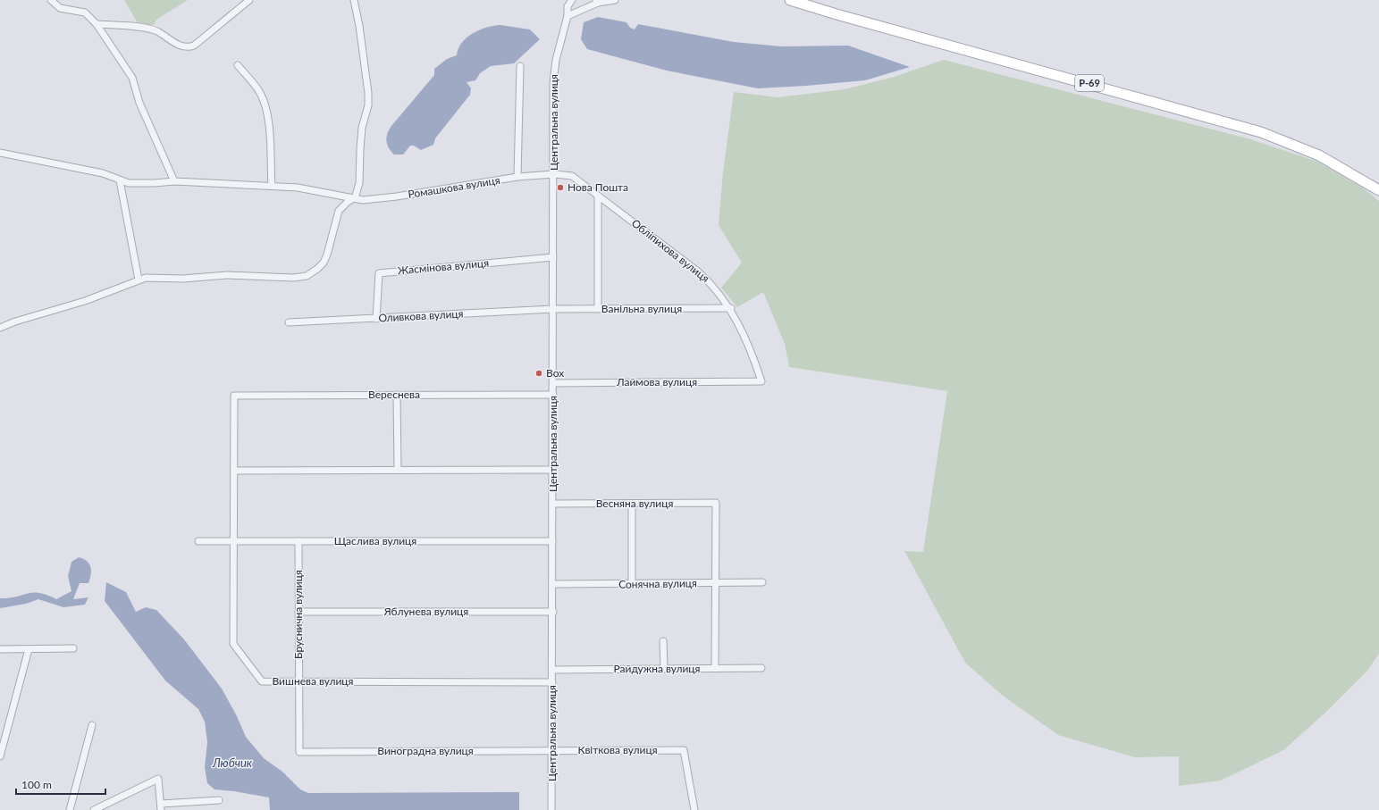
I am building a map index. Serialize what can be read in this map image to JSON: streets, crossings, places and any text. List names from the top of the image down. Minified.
{"streets":{"main road":["Р-69"],"street":["Центральна вулиця","Ромашкова вулиця","Обліпихова вулиця","Жасмінова вулиця","Ванільна вулиця","Оливкова вулиця","Лаймова вулиця","Вереснева","Весняна вулиця","Щаслива вулиця","Сонячна вулиця","Яблунева вулиця","Бруснична вулиця","Райдужна вулиця","Вишнева вулиця","Квіткова вулиця","Виноградна вулиця"]},"crossings":[["Центральна вулиця","Ромашкова вулиця"],["Центральна вулиця","Обліпихова вулиця"],["Центральна вулиця","Жасмінова вулиця"],["Центральна вулиця","Ванільна вулиця"],["Центральна вулиця","Оливкова вулиця"],["Центральна вулиця","Лаймова вулиця"],["Центральна вулиця","Вереснева"],["Центральна вулиця","Весняна вулиця"],["Центральна вулиця","Щаслива вулиця"],["Центральна вулиця","Сонячна вулиця"],["Центральна вулиця","Яблунева вулиця"],["Центральна вулиця","Райдужна вулиця"],["Центральна вулиця","Вишнева вулиця"],["Центральна вулиця","Квіткова вулиця"],["Центральна вулиця","Виноградна вулиця"],["Ромашкова вулиця","Обліпихова вулиця"],["Обліпихова вулиця","Ванільна вулиця"],["Обліпихова вулиця","Лаймова вулиця"],["Жасмінова вулиця","Оливкова вулиця"],["Ванільна вулиця","Оливкова вулиця"],["Вереснева","Вишнева вулиця"],["Весняна вулиця","Сонячна вулиця"],["Щаслива вулиця","Бруснична вулиця"],["Щаслива вулиця","Вишнева вулиця"],["Яблунева вулиця","Бруснична вулиця"],["Бруснична вулиця","Вишнева вулиця"],["Бруснична вулиця","Виноградна вулиця"],["Квіткова вулиця","Виноградна вулиця"]],"water":["Любчик"],"places":["Нова Пошта","Box"],"scale_bar":"100 m"}
